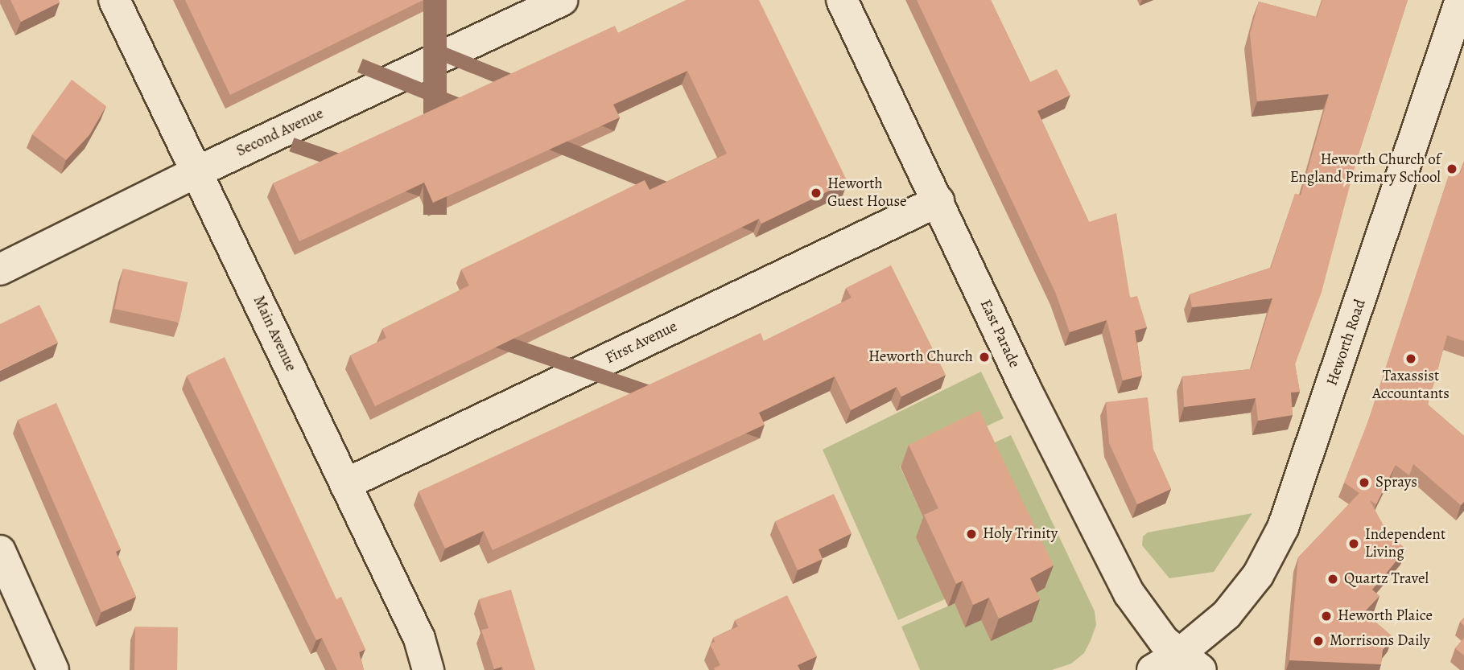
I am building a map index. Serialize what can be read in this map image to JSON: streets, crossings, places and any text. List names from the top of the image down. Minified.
{"streets":{"street":["Second Avenue","Main Avenue","East Parade","First Avenue","Heworth Road"]},"crossings":[["Second Avenue","Main Avenue"],["Main Avenue","First Avenue"],["East Parade","First Avenue"],["East Parade","Heworth Road"]],"places":["Heworth Church of England Primary School","Heworth Guest House","Heworth Church","Taxassist Accountants","Sprays","Holy Trinity","Independent Living","Quartz Travel","Heworth Plaice","Morrisons Daily"]}
